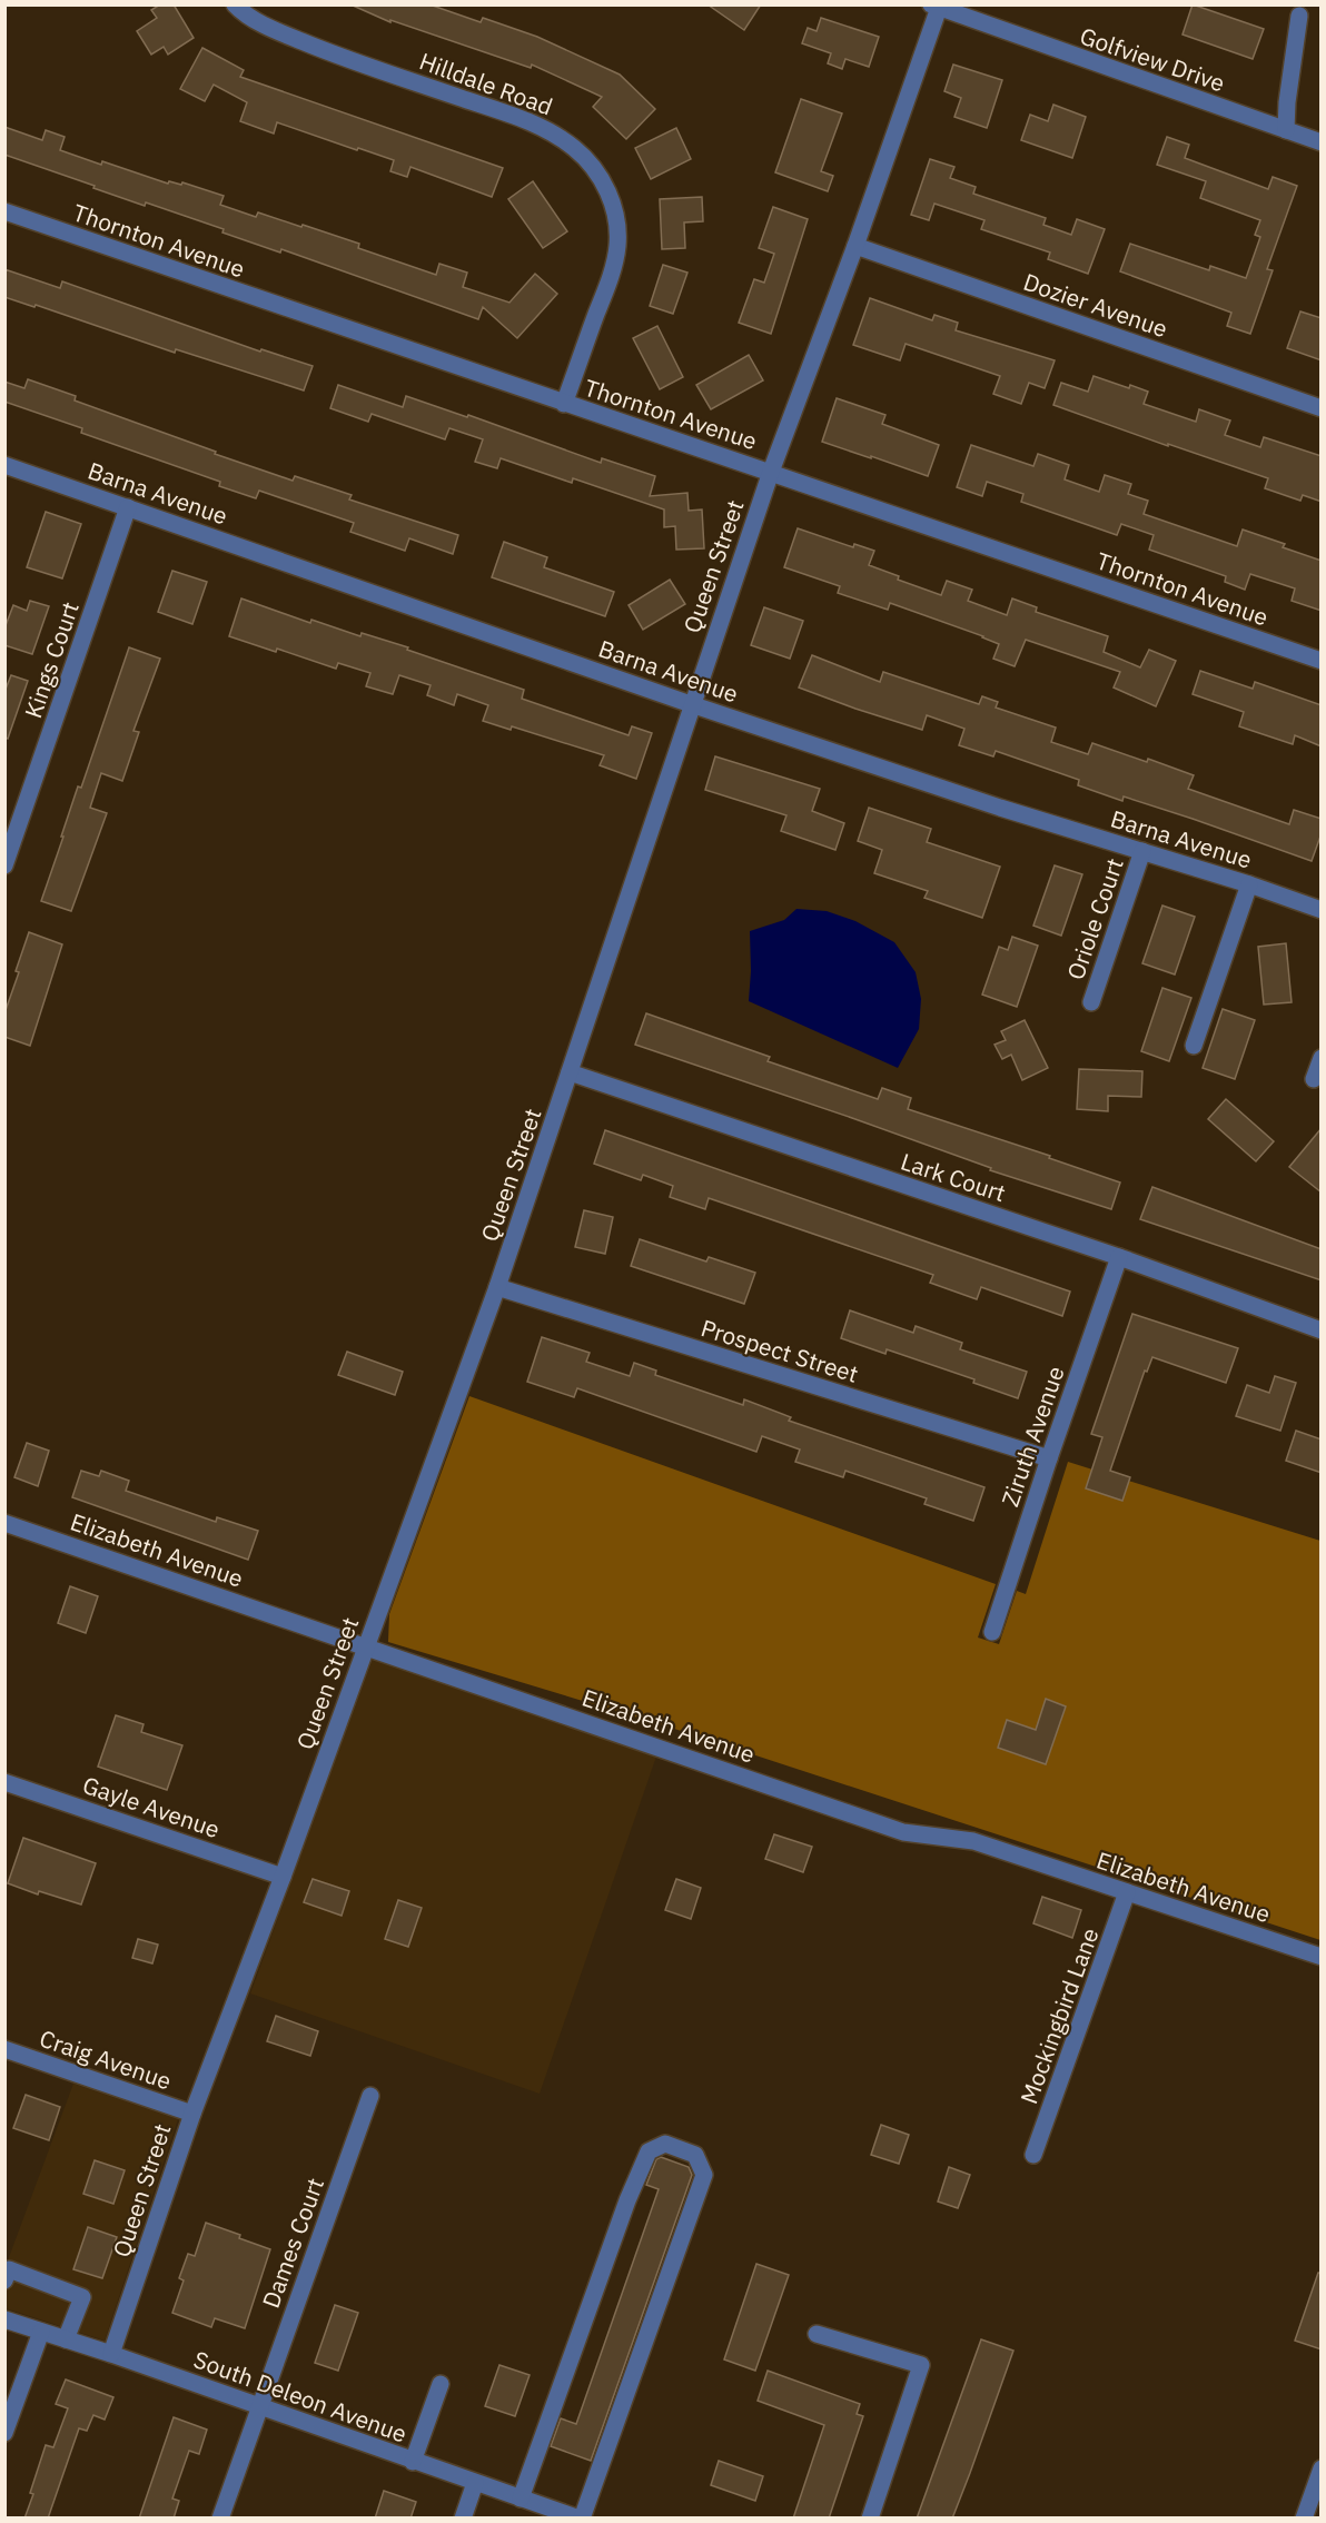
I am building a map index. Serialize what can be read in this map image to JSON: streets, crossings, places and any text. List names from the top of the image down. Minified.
{"streets":{"street":["Golfview Drive","Hilldale Road","Thornton Avenue","Dozier Avenue","Barna Avenue","Queen Street","Kings Court","Oriole Court","Lark Court","Prospect Street","Ziruth Avenue","Elizabeth Avenue","Gayle Avenue","Mockingbird Lane","Craig Avenue","Dames Court","South Deleon Avenue"]},"crossings":[["Golfview Drive","Queen Street"],["Hilldale Road","Thornton Avenue"],["Thornton Avenue","Queen Street"],["Dozier Avenue","Queen Street"],["Barna Avenue","Queen Street"],["Barna Avenue","Kings Court"],["Barna Avenue","Oriole Court"],["Queen Street","Lark Court"],["Queen Street","Prospect Street"],["Queen Street","Elizabeth Avenue"],["Queen Street","Gayle Avenue"],["Queen Street","Craig Avenue"],["Queen Street","South Deleon Avenue"],["Lark Court","Ziruth Avenue"],["Prospect Street","Ziruth Avenue"],["Elizabeth Avenue","Mockingbird Lane"],["Dames Court","South Deleon Avenue"]]}
